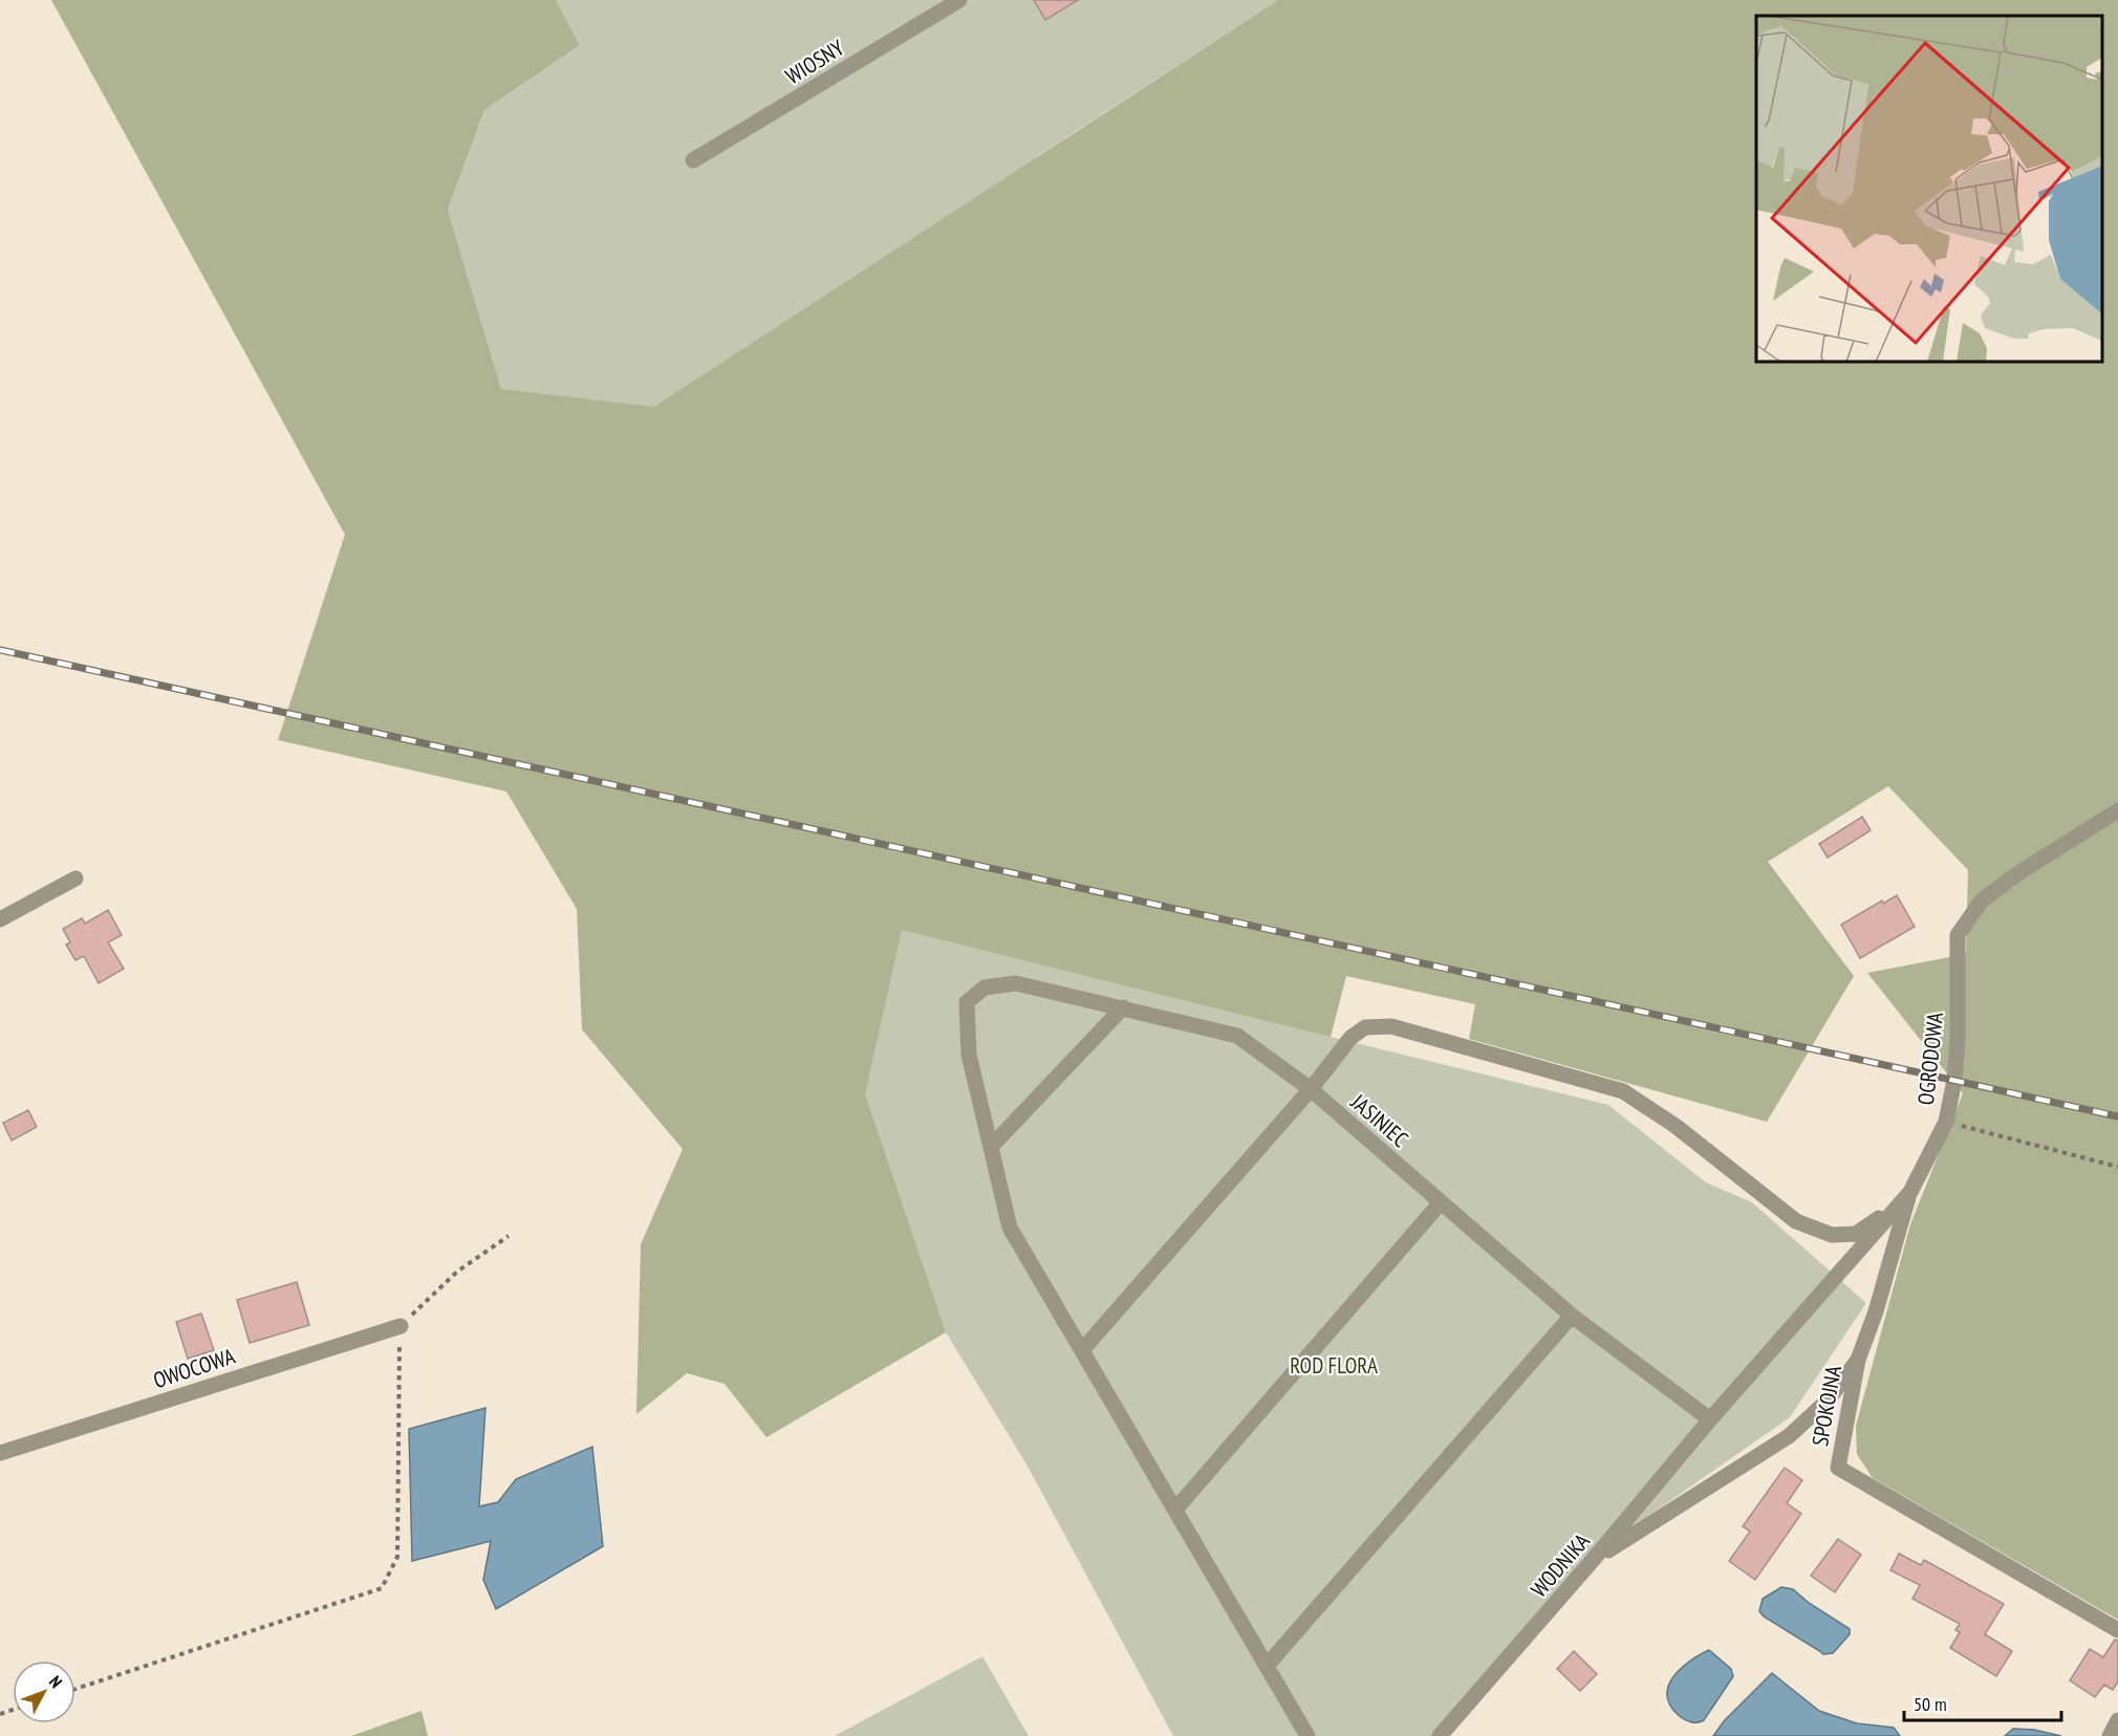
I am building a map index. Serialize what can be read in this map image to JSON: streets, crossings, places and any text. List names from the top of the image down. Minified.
{"streets":{"street":["WIOSNY","OGRODOWA","JASINIEC","OWOCOWA","SPOKOJNA","WODNIKA"]},"crossings":[["OGRODOWA","JASINIEC"],["OGRODOWA","WODNIKA"],["JASINIEC","WODNIKA"],["SPOKOJNA","WODNIKA"]],"parks":["ROD FLORA"],"scale_bar":"50 m","north":"top right"}
